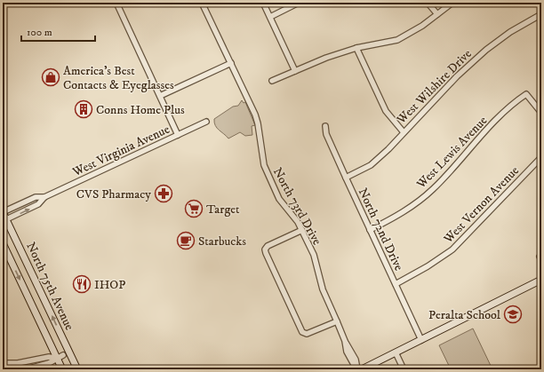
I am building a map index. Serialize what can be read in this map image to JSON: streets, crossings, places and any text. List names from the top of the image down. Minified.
{"streets":{"main road":["North 75th Avenue"],"street":["West Wilshire Drive","West Virginia Avenue","West Lewis Avenue","West Vernon Avenue","North 73rd Drive","North 72nd Drive"]},"crossings":[["West Wilshire Drive","North 72nd Drive"],["West Virginia Avenue","North 75th Avenue"],["West Lewis Avenue","North 72nd Drive"],["West Vernon Avenue","North 72nd Drive"]],"places":{"shop":["America's Best Contacts & Eyeglasses"],"building":["Conns Home Plus"],"pharmacy":["CVS Pharmacy"],"supermarket":["Target"],"cafe":["Starbucks"],"restaurant":["IHOP"],"school or university":["Peralta School"]},"scale_bar":"100 m"}
